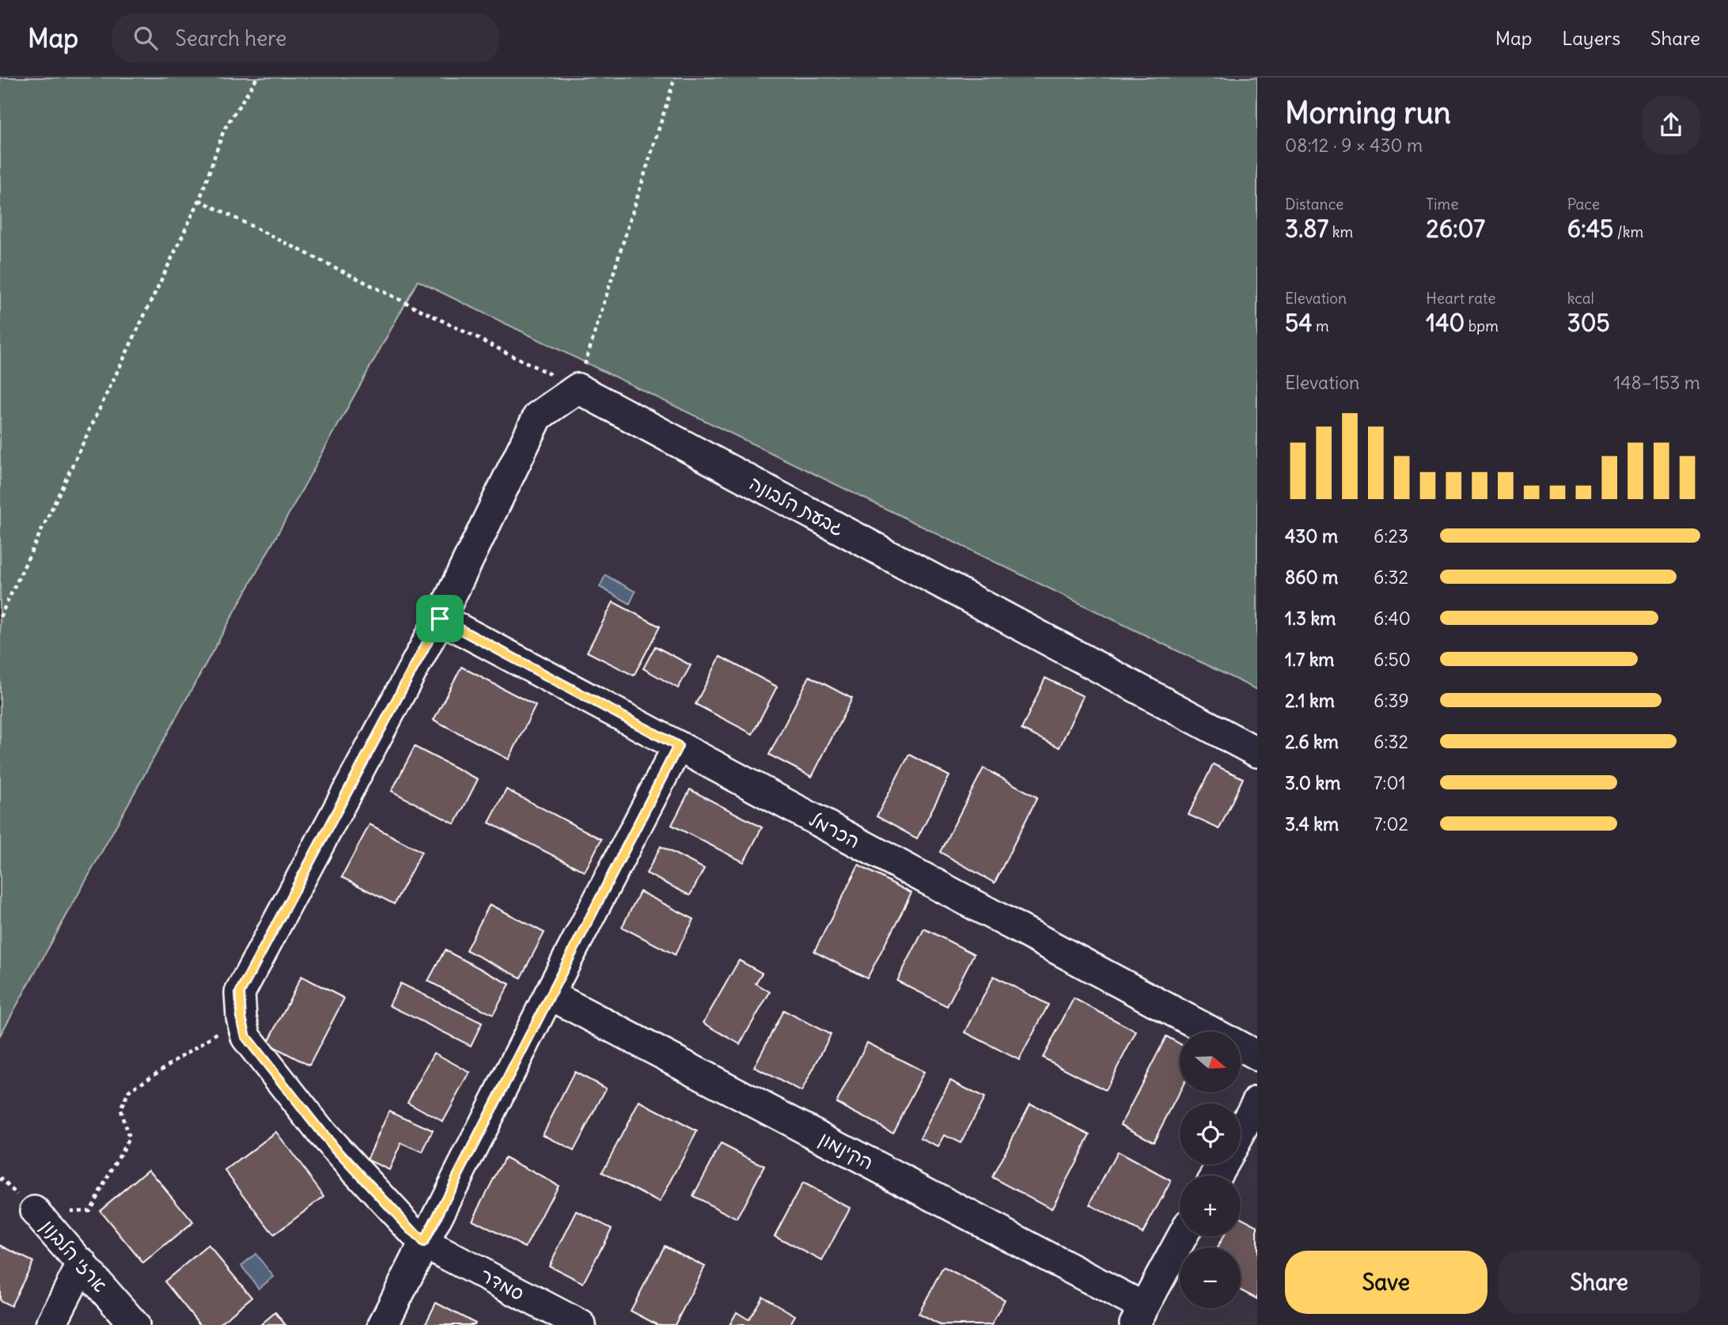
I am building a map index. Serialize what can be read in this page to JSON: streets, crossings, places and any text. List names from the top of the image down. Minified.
{"streets":{"street":["גבעת הלבונה","הכרמל","הקינמון","ארזי הלבנון","סמדר"]},"north":"right","page":{"header":"Map","search":"Search here","nav":["Map","Layers","Share"],"heading":["Morning run","08:12 · 9 × 430 m"],"stats":[["Distance","3.87 km"],["Time","26:07"],["Pace","6:45 /km"],["Elevation","54 m"],["Heart rate","140 bpm"],["kcal","305"]],"chart":["Elevation","148–153 m"],"list":[{"name":"430 m","note":"6:23"},{"name":"860 m","note":"6:32"},{"name":"1.3 km","note":"6:40"},{"name":"1.7 km","note":"6:50"},{"name":"2.1 km","note":"6:39"},{"name":"2.6 km","note":"6:32"},{"name":"3.0 km","note":"7:01"},{"name":"3.4 km","note":"7:02"}],"map_buttons":["+","−"],"buttons":["Save","Share"]}}
